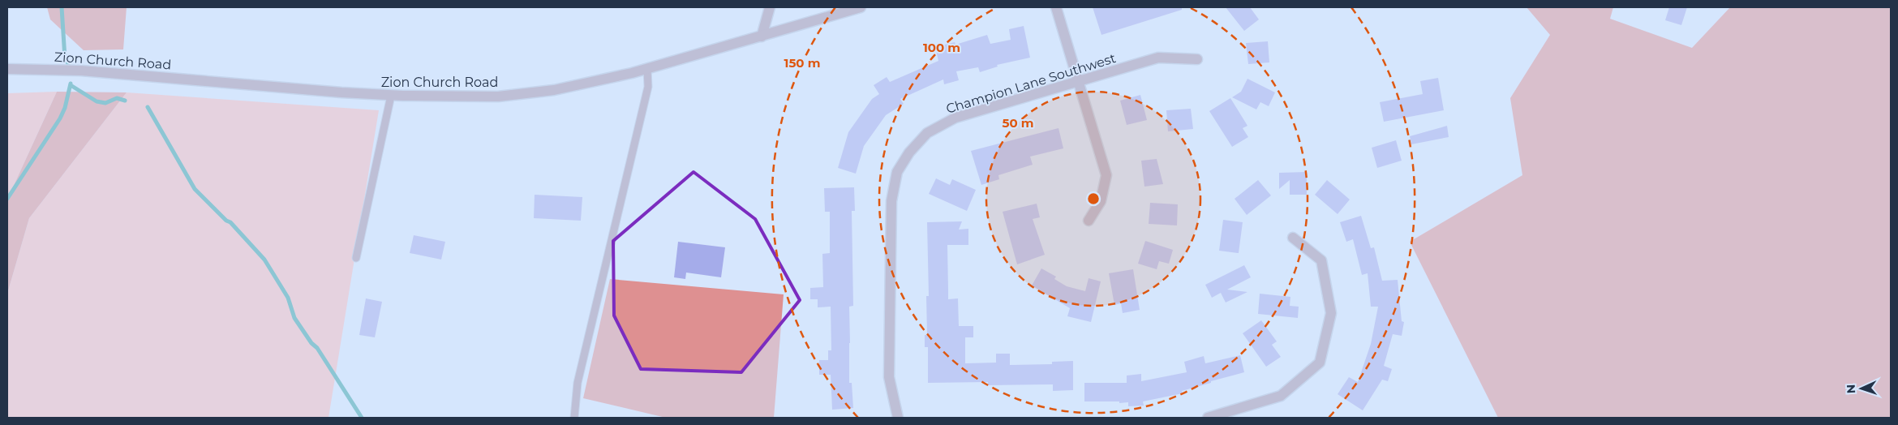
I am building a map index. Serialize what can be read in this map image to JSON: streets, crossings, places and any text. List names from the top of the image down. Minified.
{"streets":{"street":["Zion Church Road","Champion Lane Southwest"]},"north":"left","rings":["100 m","150 m","50 m"]}
